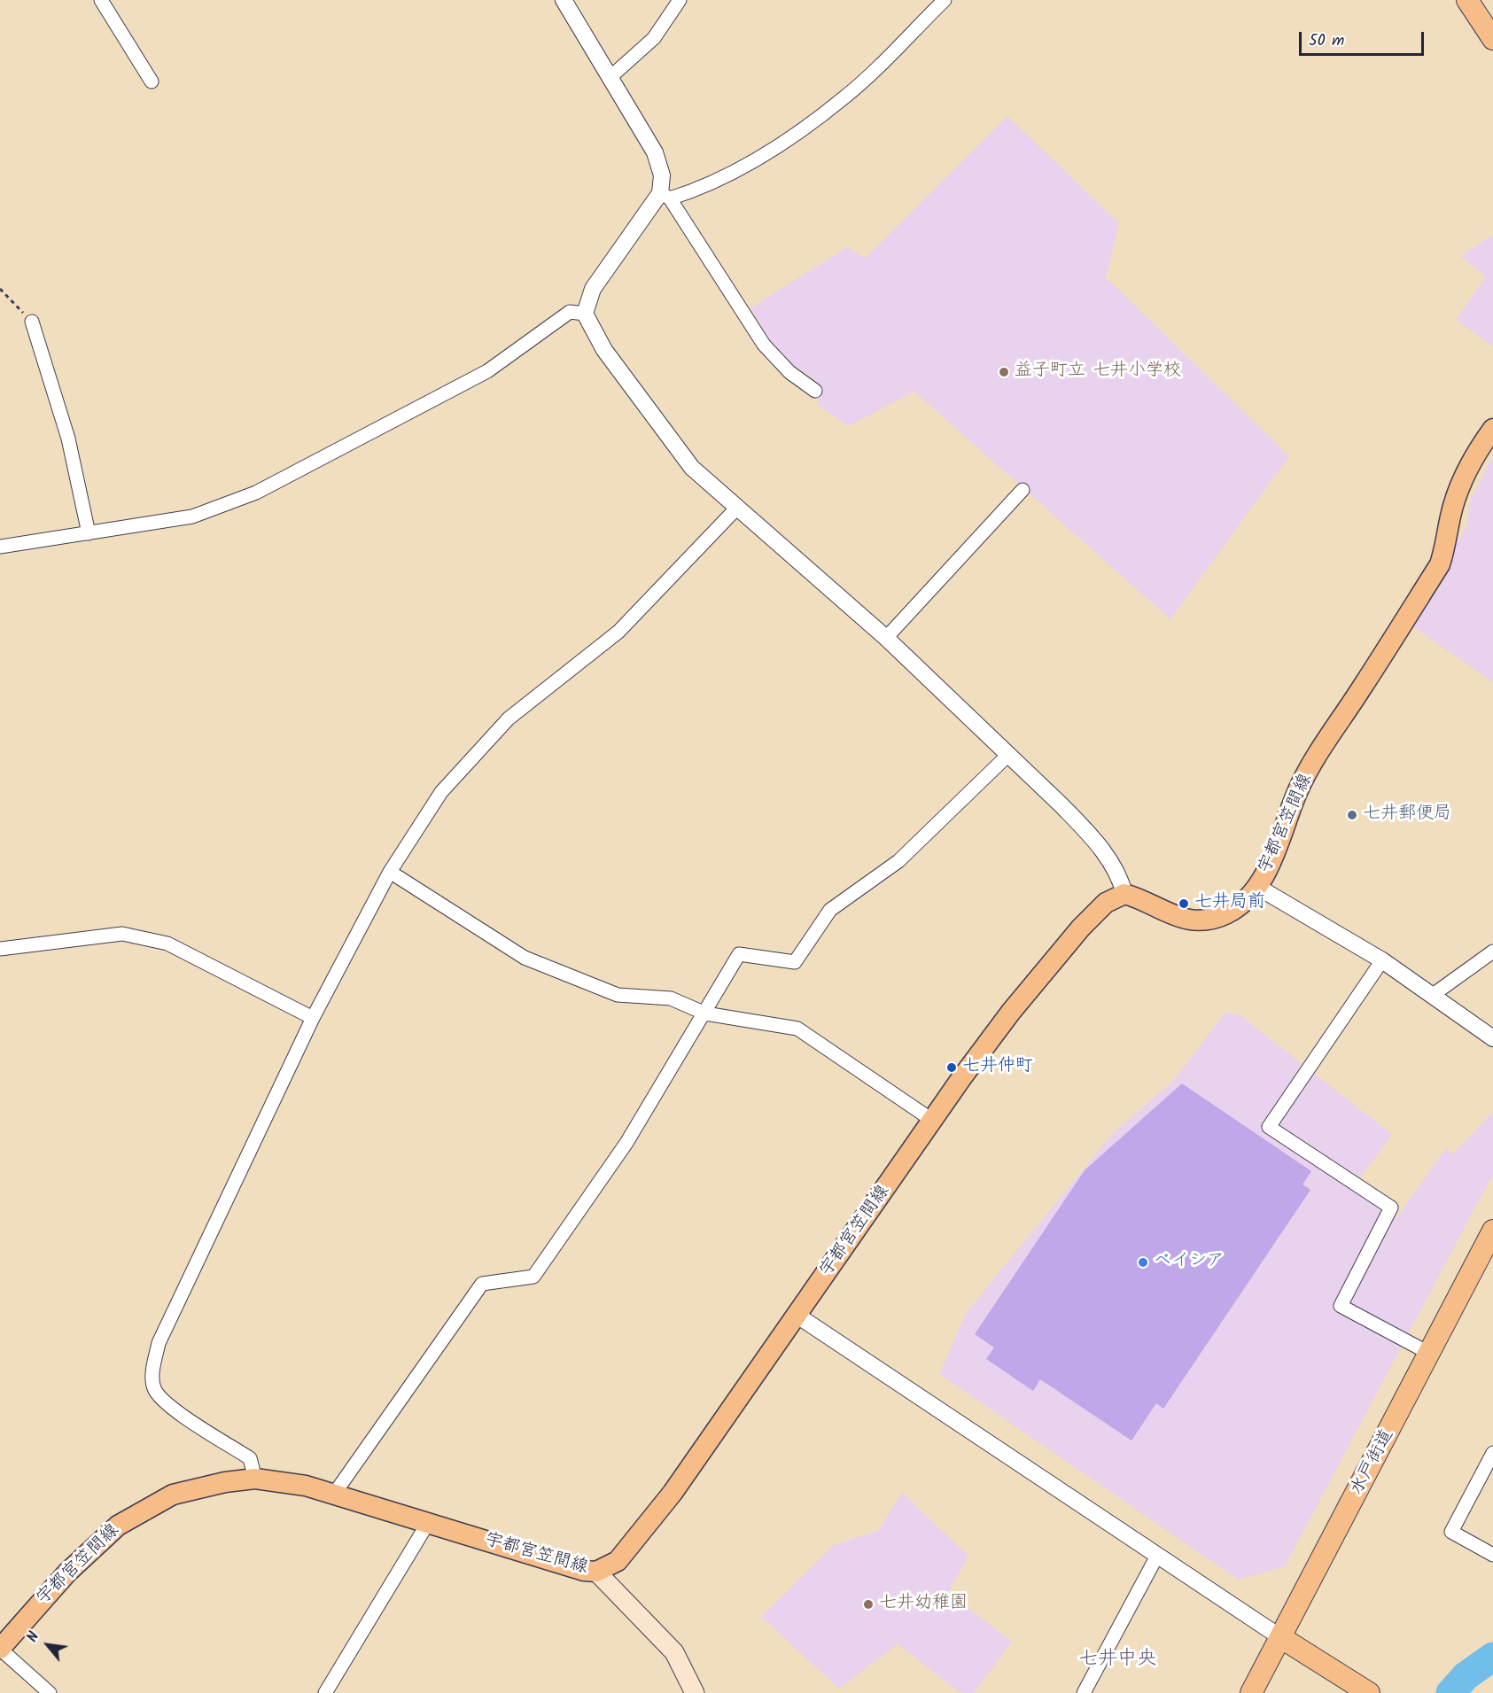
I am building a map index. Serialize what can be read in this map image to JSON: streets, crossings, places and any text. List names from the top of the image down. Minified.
{"streets":{"highway":["水戸街道"],"main road":["宇都宮笠間線"]},"districts":["七井中央"],"places":["益子町立 七井小学校","七井郵便局","七井局前","七井仲町","ベイシア","七井幼稚園"],"scale_bar":"50 m","north":"top left"}
